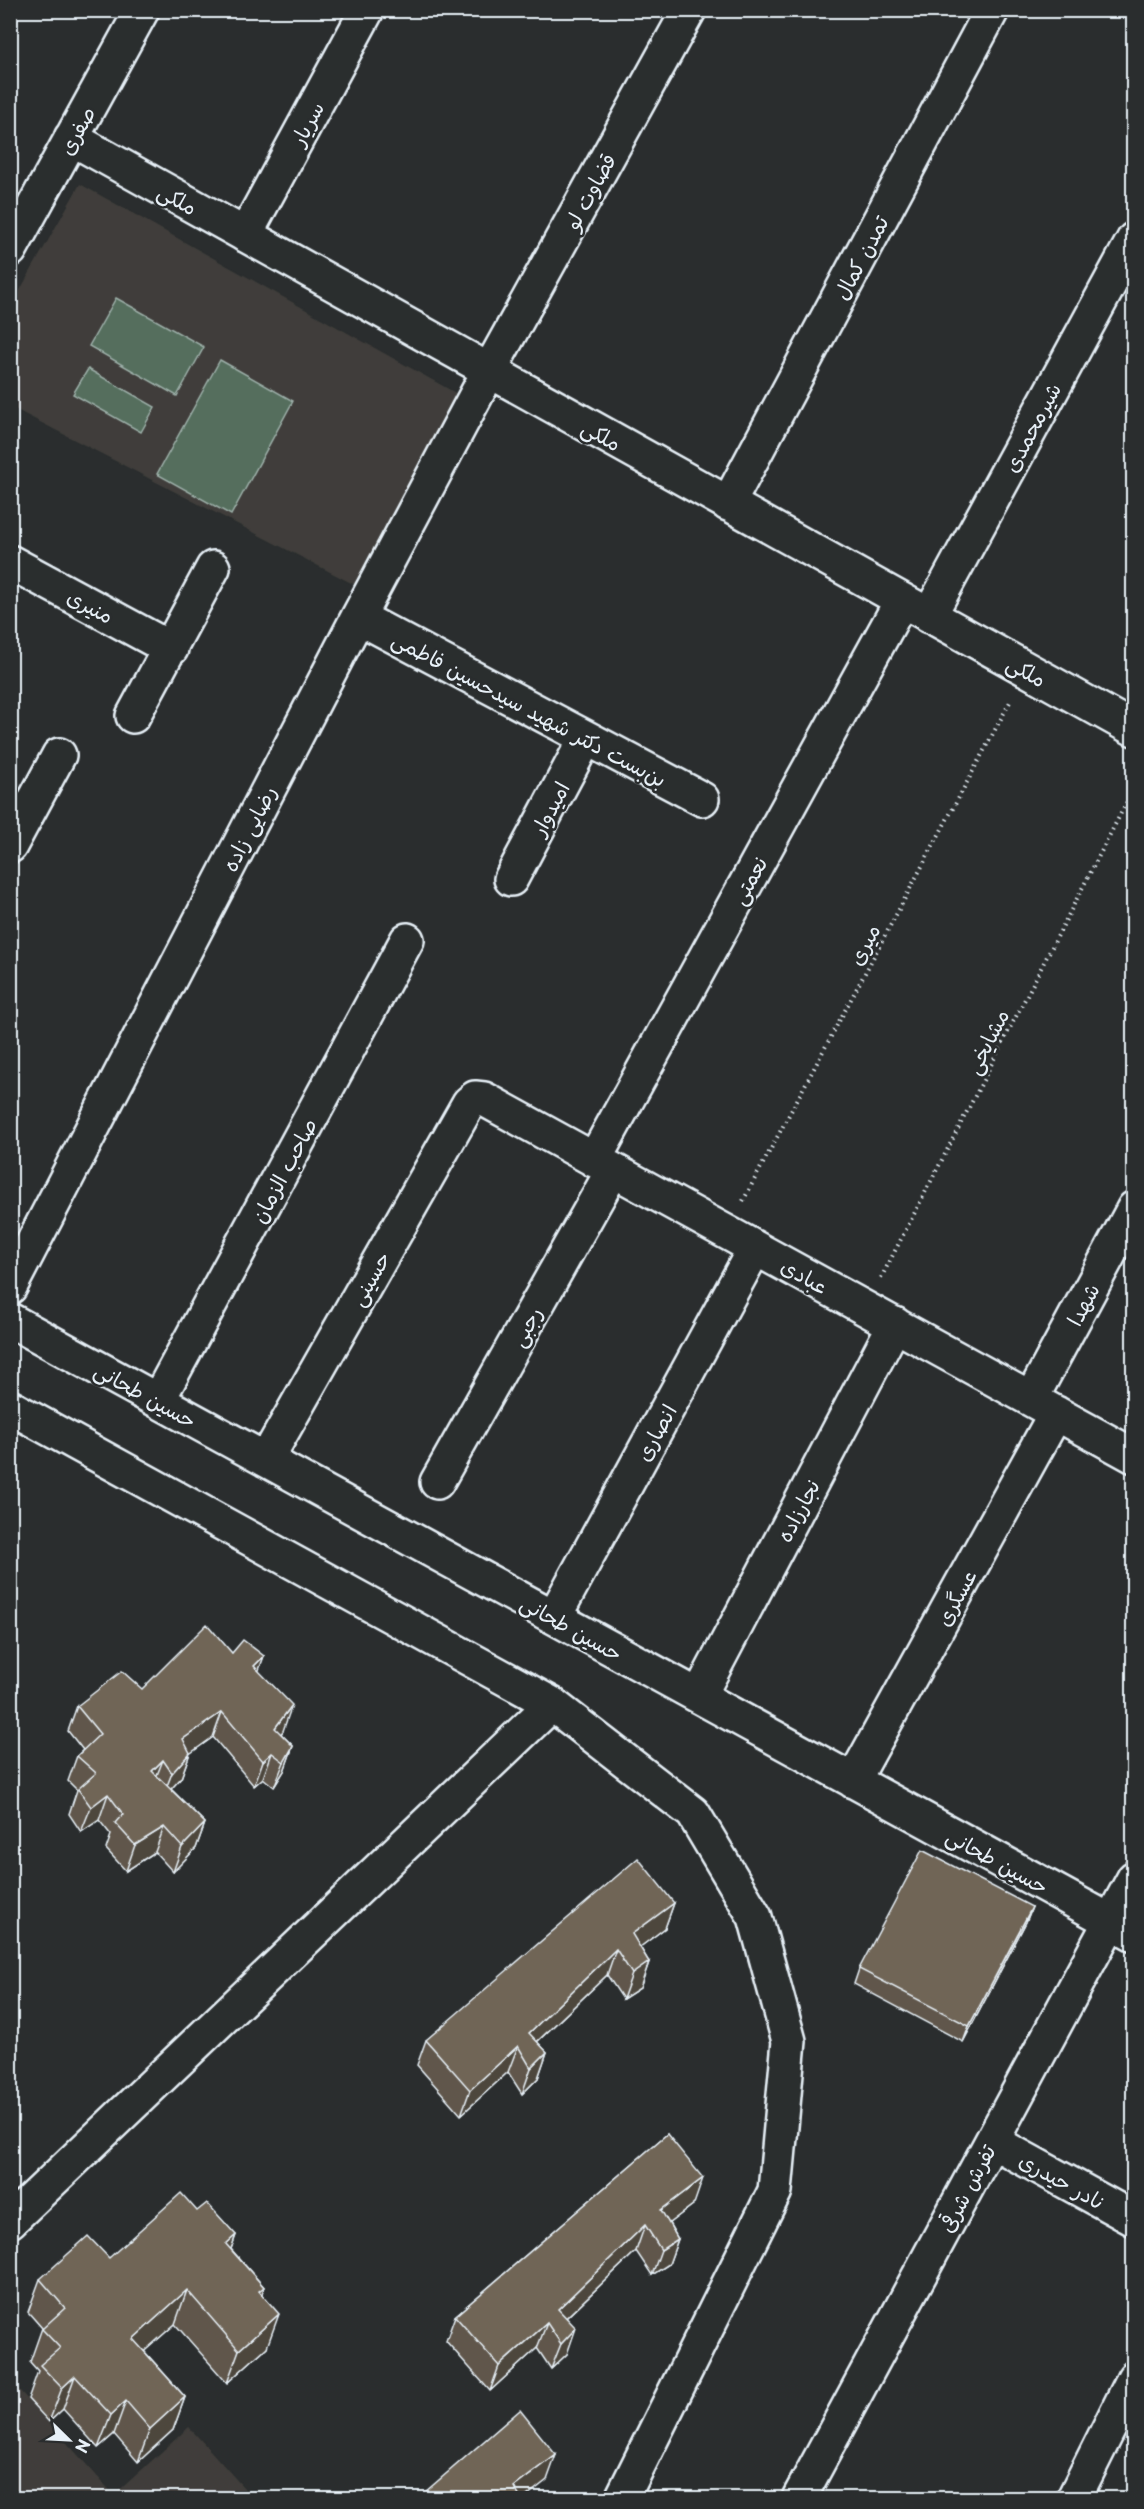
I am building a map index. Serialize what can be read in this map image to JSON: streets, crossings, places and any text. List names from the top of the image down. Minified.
{"streets":{"street":["سریار","صفری","قضاوت لو","ملکی","تمدن کمال","شیرمحمدی","منیری","بن‌بست دکتر شهید سیدحسین فاطمی","امیدوار","رضایی زاده","نعمتی","صاحب الزمان","عبادی","حسینی","شهدا","رجبی","حسین طحانی","انصاری","نجارزاده","عسگری","نادر حیدری","تفرش شرقی"],"path":["میری","مشایخی"]},"crossings":[["سریار","ملکی"],["صفری","ملکی"],["قضاوت لو","ملکی"],["قضاوت لو","رضایی زاده"],["ملکی","تمدن کمال"],["ملکی","شیرمحمدی"],["ملکی","رضایی زاده"],["ملکی","نعمتی"],["ملکی","میری"],["شیرمحمدی","نعمتی"],["بن‌بست دکتر شهید سیدحسین فاطمی","امیدوار"],["بن‌بست دکتر شهید سیدحسین فاطمی","رضایی زاده"],["نعمتی","عبادی"],["نعمتی","رجبی"],["میری","عبادی"],["مشایخی","عبادی"],["صاحب الزمان","حسین طحانی"],["عبادی","حسینی"],["عبادی","شهدا"],["عبادی","رجبی"],["عبادی","انصاری"],["عبادی","نجارزاده"],["عبادی","عسگری"],["حسینی","حسین طحانی"],["شهدا","عسگری"],["حسین طحانی","انصاری"],["حسین طحانی","نجارزاده"],["حسین طحانی","عسگری"],["حسین طحانی","تفرش شرقی"],["نادر حیدری","تفرش شرقی"]],"north":"bottom right"}
